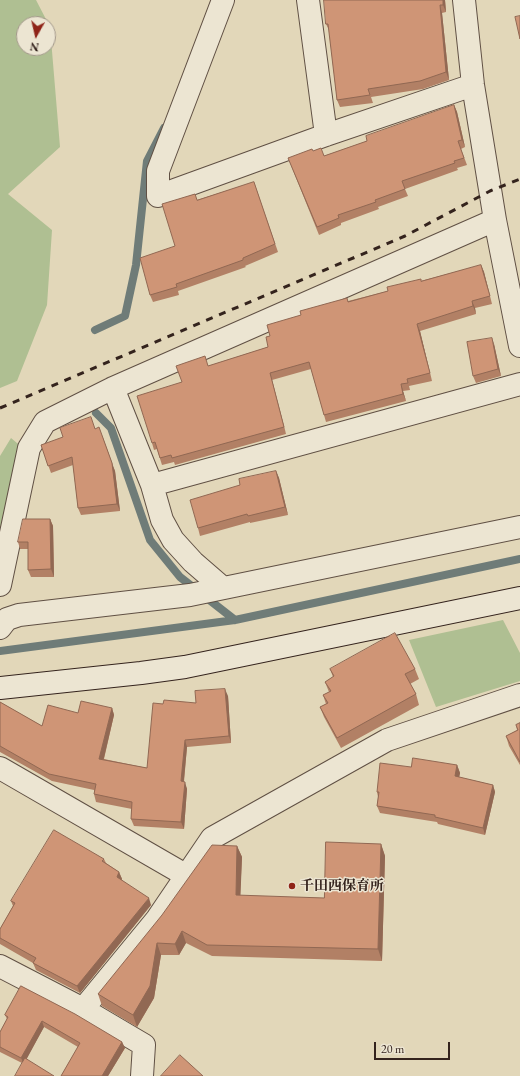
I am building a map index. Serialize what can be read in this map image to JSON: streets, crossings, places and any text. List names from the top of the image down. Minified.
{"places":["千田西保育所"],"scale_bar":"20 m","north":"bottom"}
